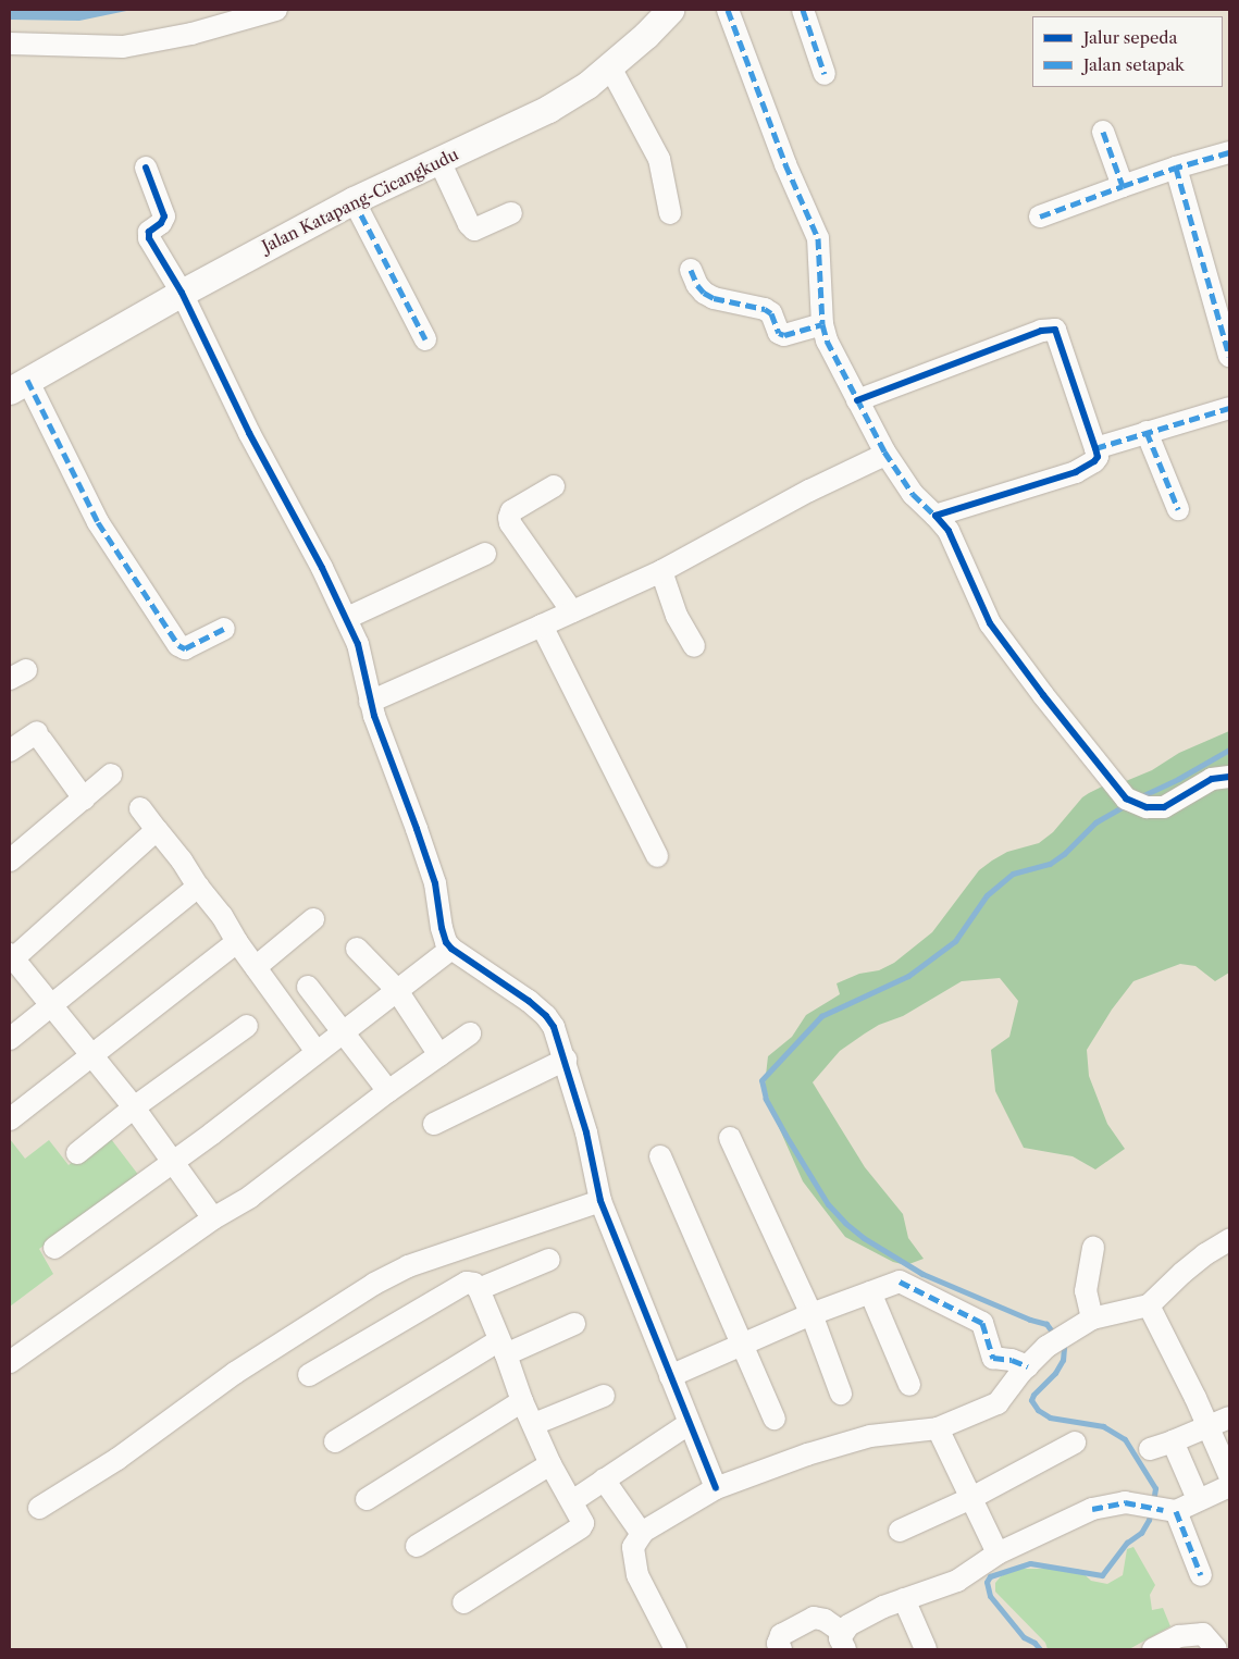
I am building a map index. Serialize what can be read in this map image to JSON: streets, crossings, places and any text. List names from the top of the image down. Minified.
{"streets":{"street":["Jalan Katapang-Cicangkudu"]},"legend":["Jalur sepeda","Jalan setapak"]}
